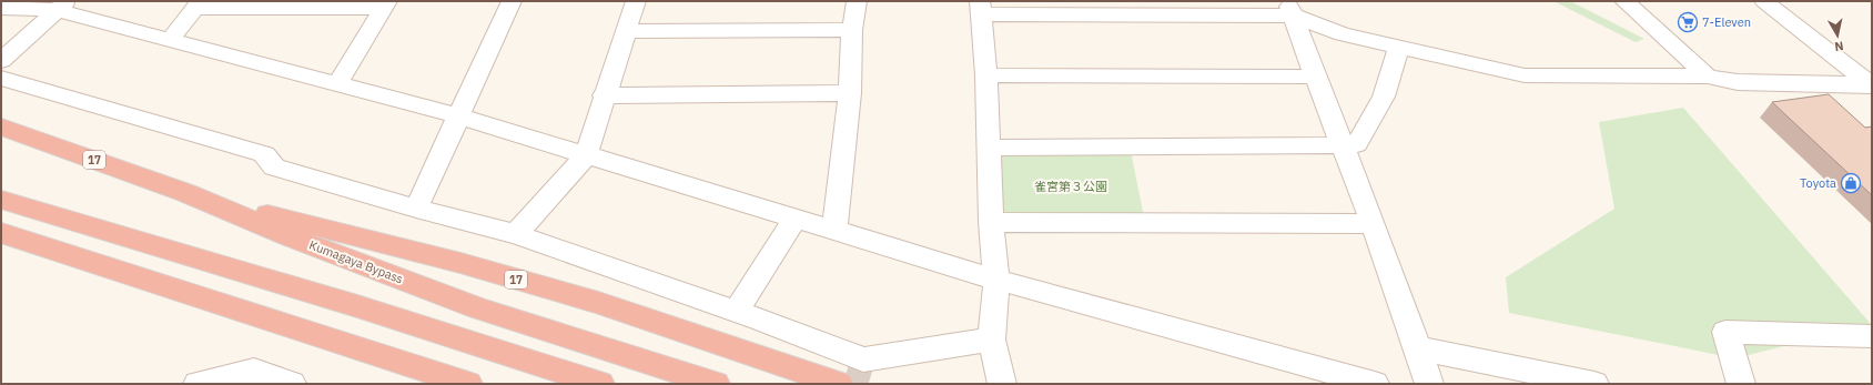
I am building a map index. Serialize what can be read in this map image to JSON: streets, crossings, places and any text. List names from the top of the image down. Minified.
{"streets":{"highway":["17","Kumagaya Bypass"]},"crossings":[["17","Kumagaya Bypass"]],"parks":["雀宮第３公園"],"places":{"supermarket":["7-Eleven"],"shop":["Toyota"]},"north":"bottom"}
